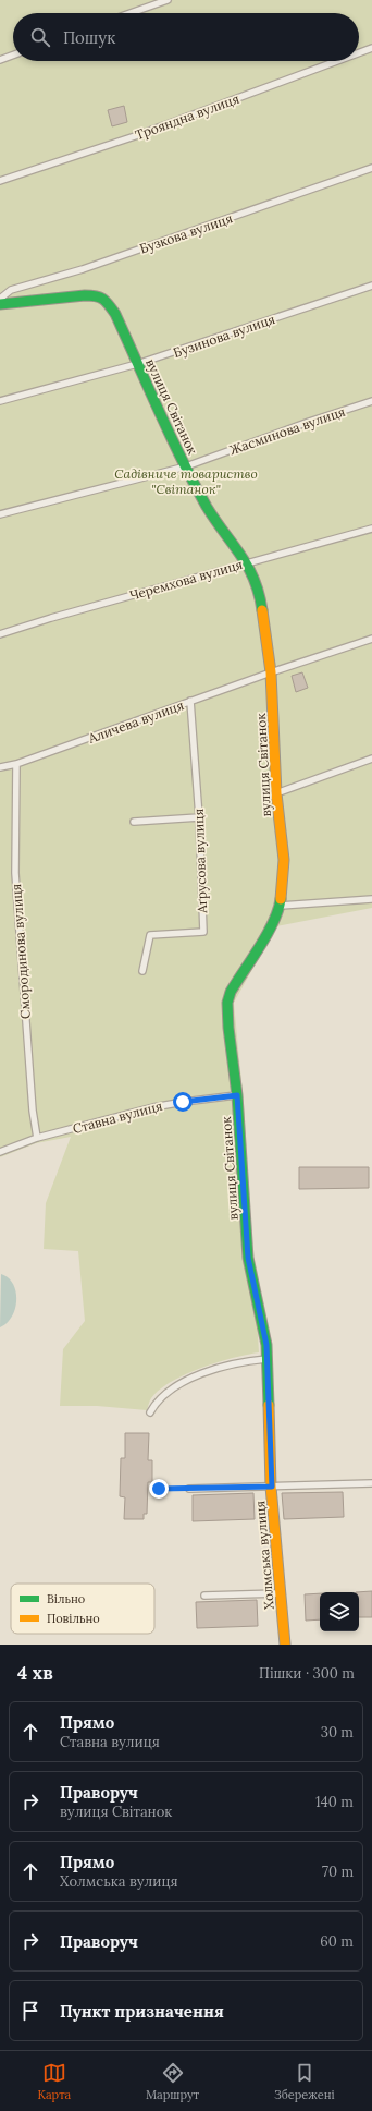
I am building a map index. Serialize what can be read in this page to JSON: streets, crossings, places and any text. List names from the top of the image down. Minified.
{"streets":{"street":["вулиця Світанок","Холмська вулиця"],"lane":["Трояндна вулиця","Бузкова вулиця","Бузинова вулиця","Жасминова вулиця","Черемхова вулиця","Аличева вулиця","Аґрусова вулиця","Смородинова вулиця","Ставна вулиця"]},"crossings":[["Бузинова вулиця","вулиця Світанок"],["вулиця Світанок","Жасминова вулиця"],["вулиця Світанок","Черемхова вулиця"],["вулиця Світанок","Аличева вулиця"],["вулиця Світанок","Ставна вулиця"],["вулиця Світанок","Холмська вулиця"],["Аличева вулиця","Аґрусова вулиця"],["Аличева вулиця","Смородинова вулиця"],["Смородинова вулиця","Ставна вулиця"]],"parks":["Садівниче товариство \"Світанок\""],"legend":["Вільно","Повільно"],"page":{"search":"Пошук","heading":["4 хв","Пішки · 300 m"],"list":[["Прямо","Ставна вулиця","30 m"],["Праворуч","вулиця Світанок","140 m"],["Прямо","Холмська вулиця","70 m"],["Праворуч","60 m"],"Пункт призначення"],"nav":["Карта","Маршрут","Збережені"]}}
